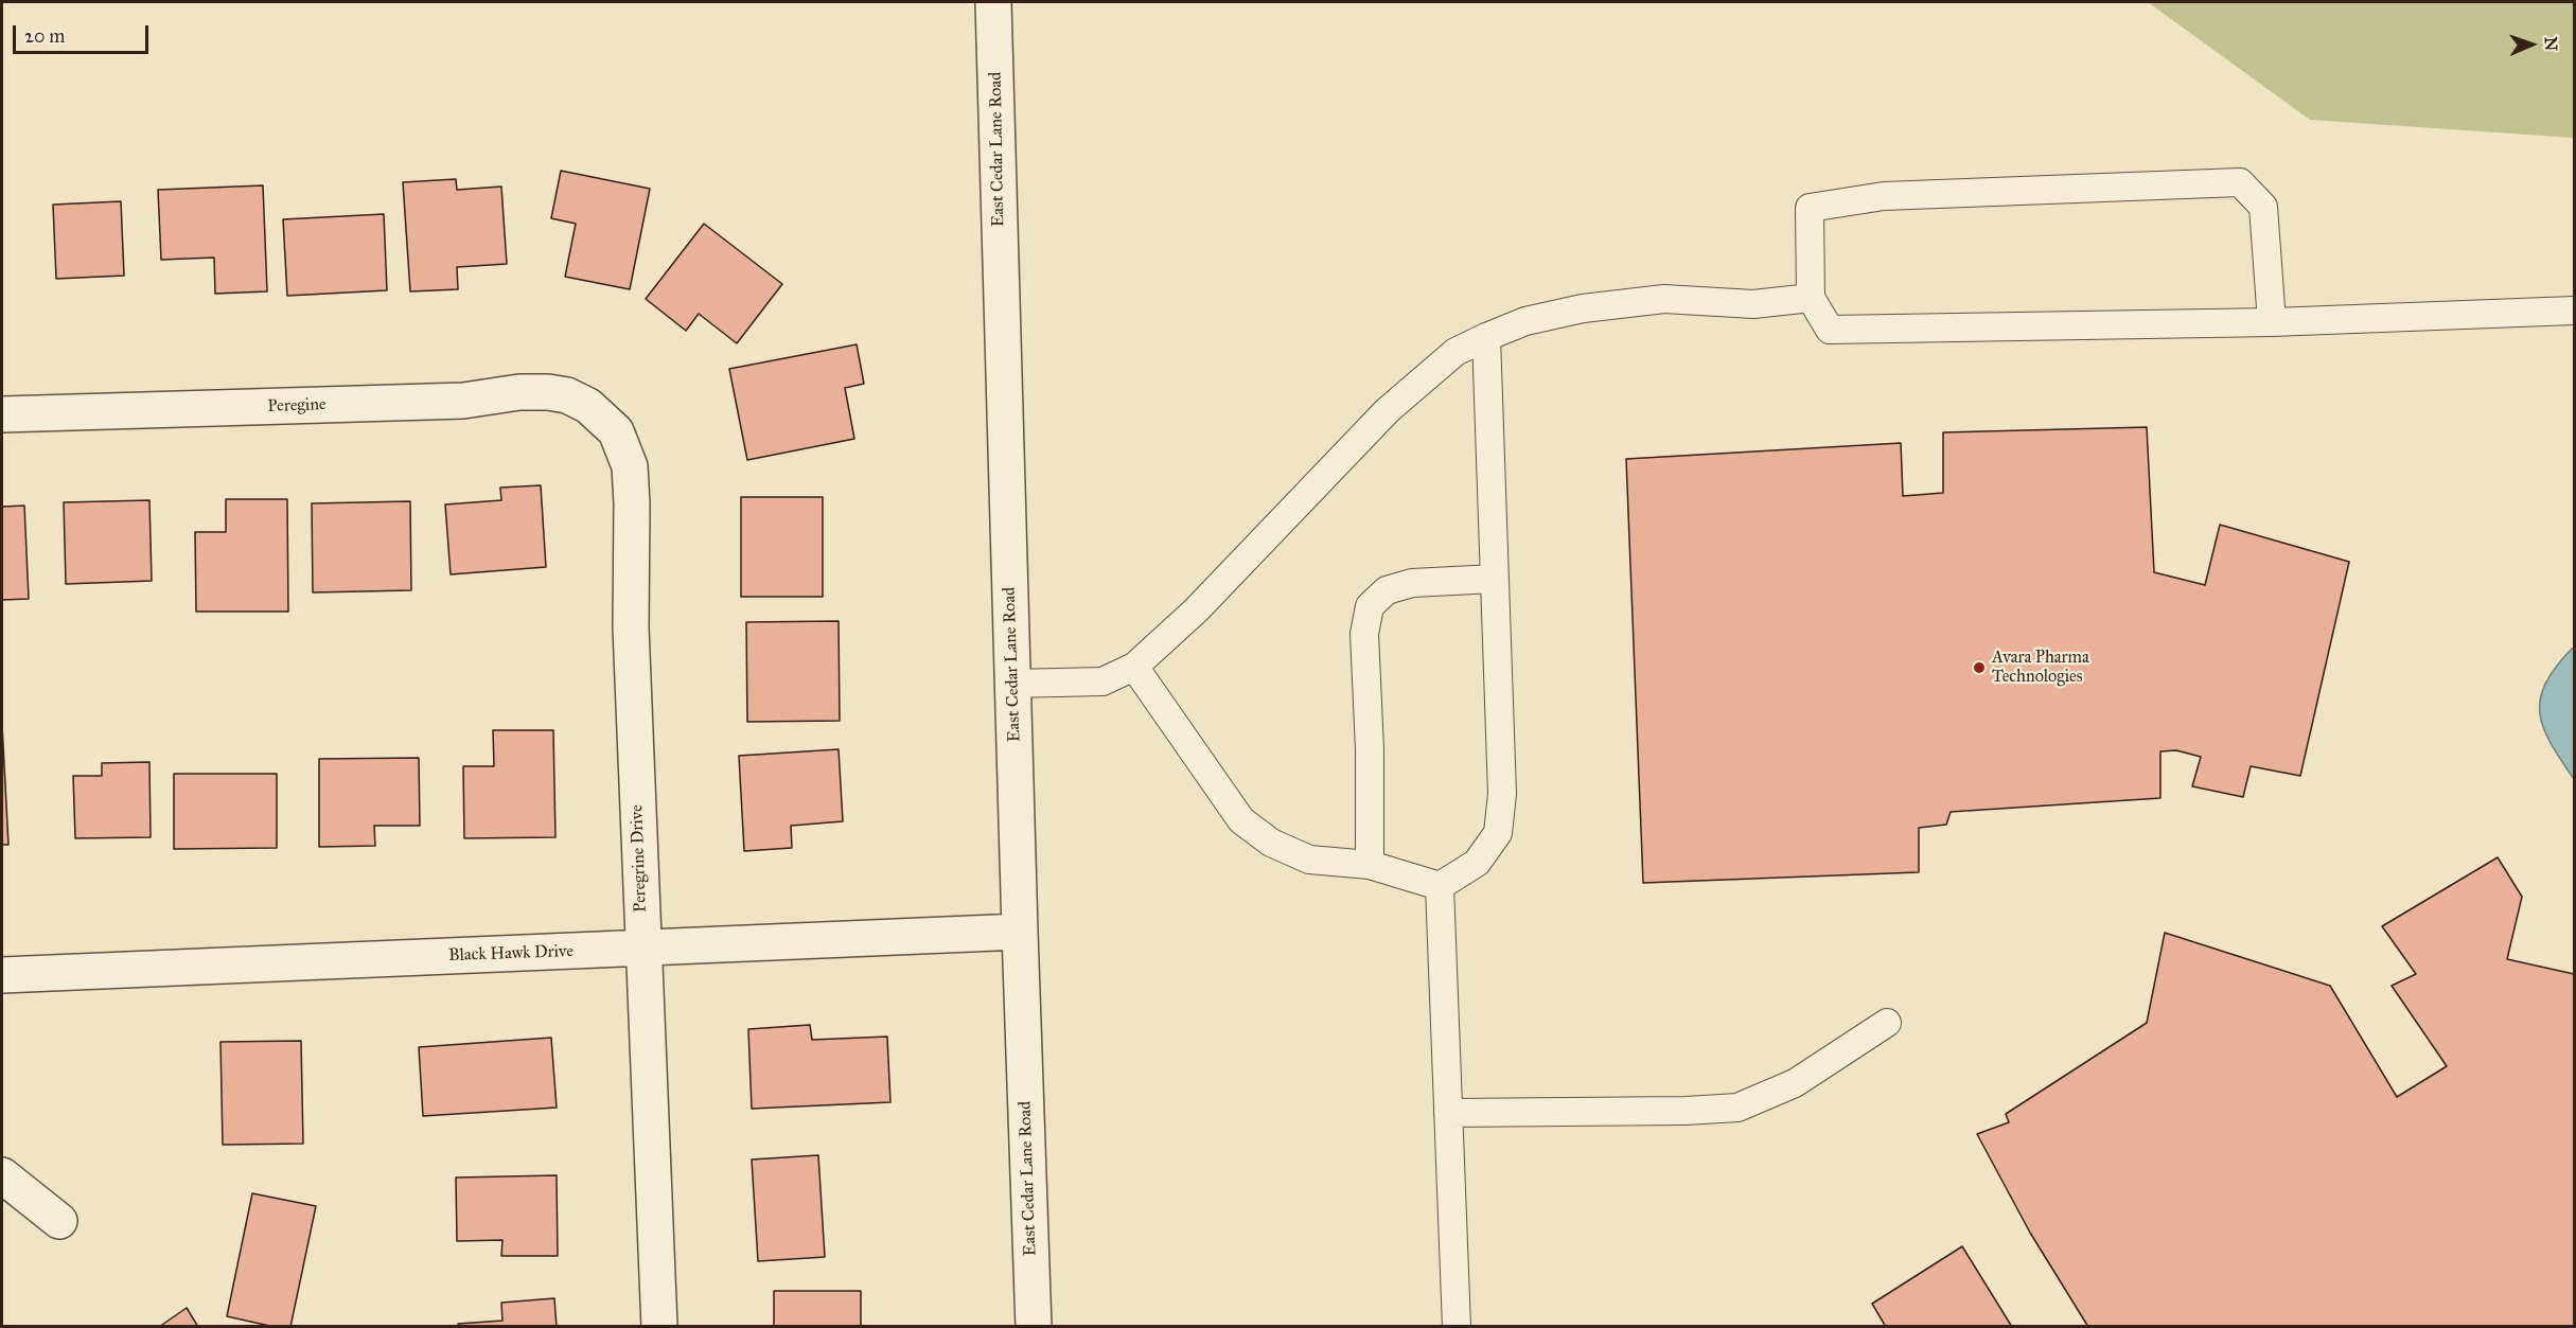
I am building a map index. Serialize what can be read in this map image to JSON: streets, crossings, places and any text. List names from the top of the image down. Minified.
{"streets":{"street":["East Cedar Lane Road","Peregine","Peregrine Drive","Black Hawk Drive"]},"crossings":[["East Cedar Lane Road","Black Hawk Drive"],["Peregine","Peregrine Drive"],["Peregrine Drive","Black Hawk Drive"]],"places":["Avara Pharma Technologies"],"scale_bar":"20 m","north":"right"}
